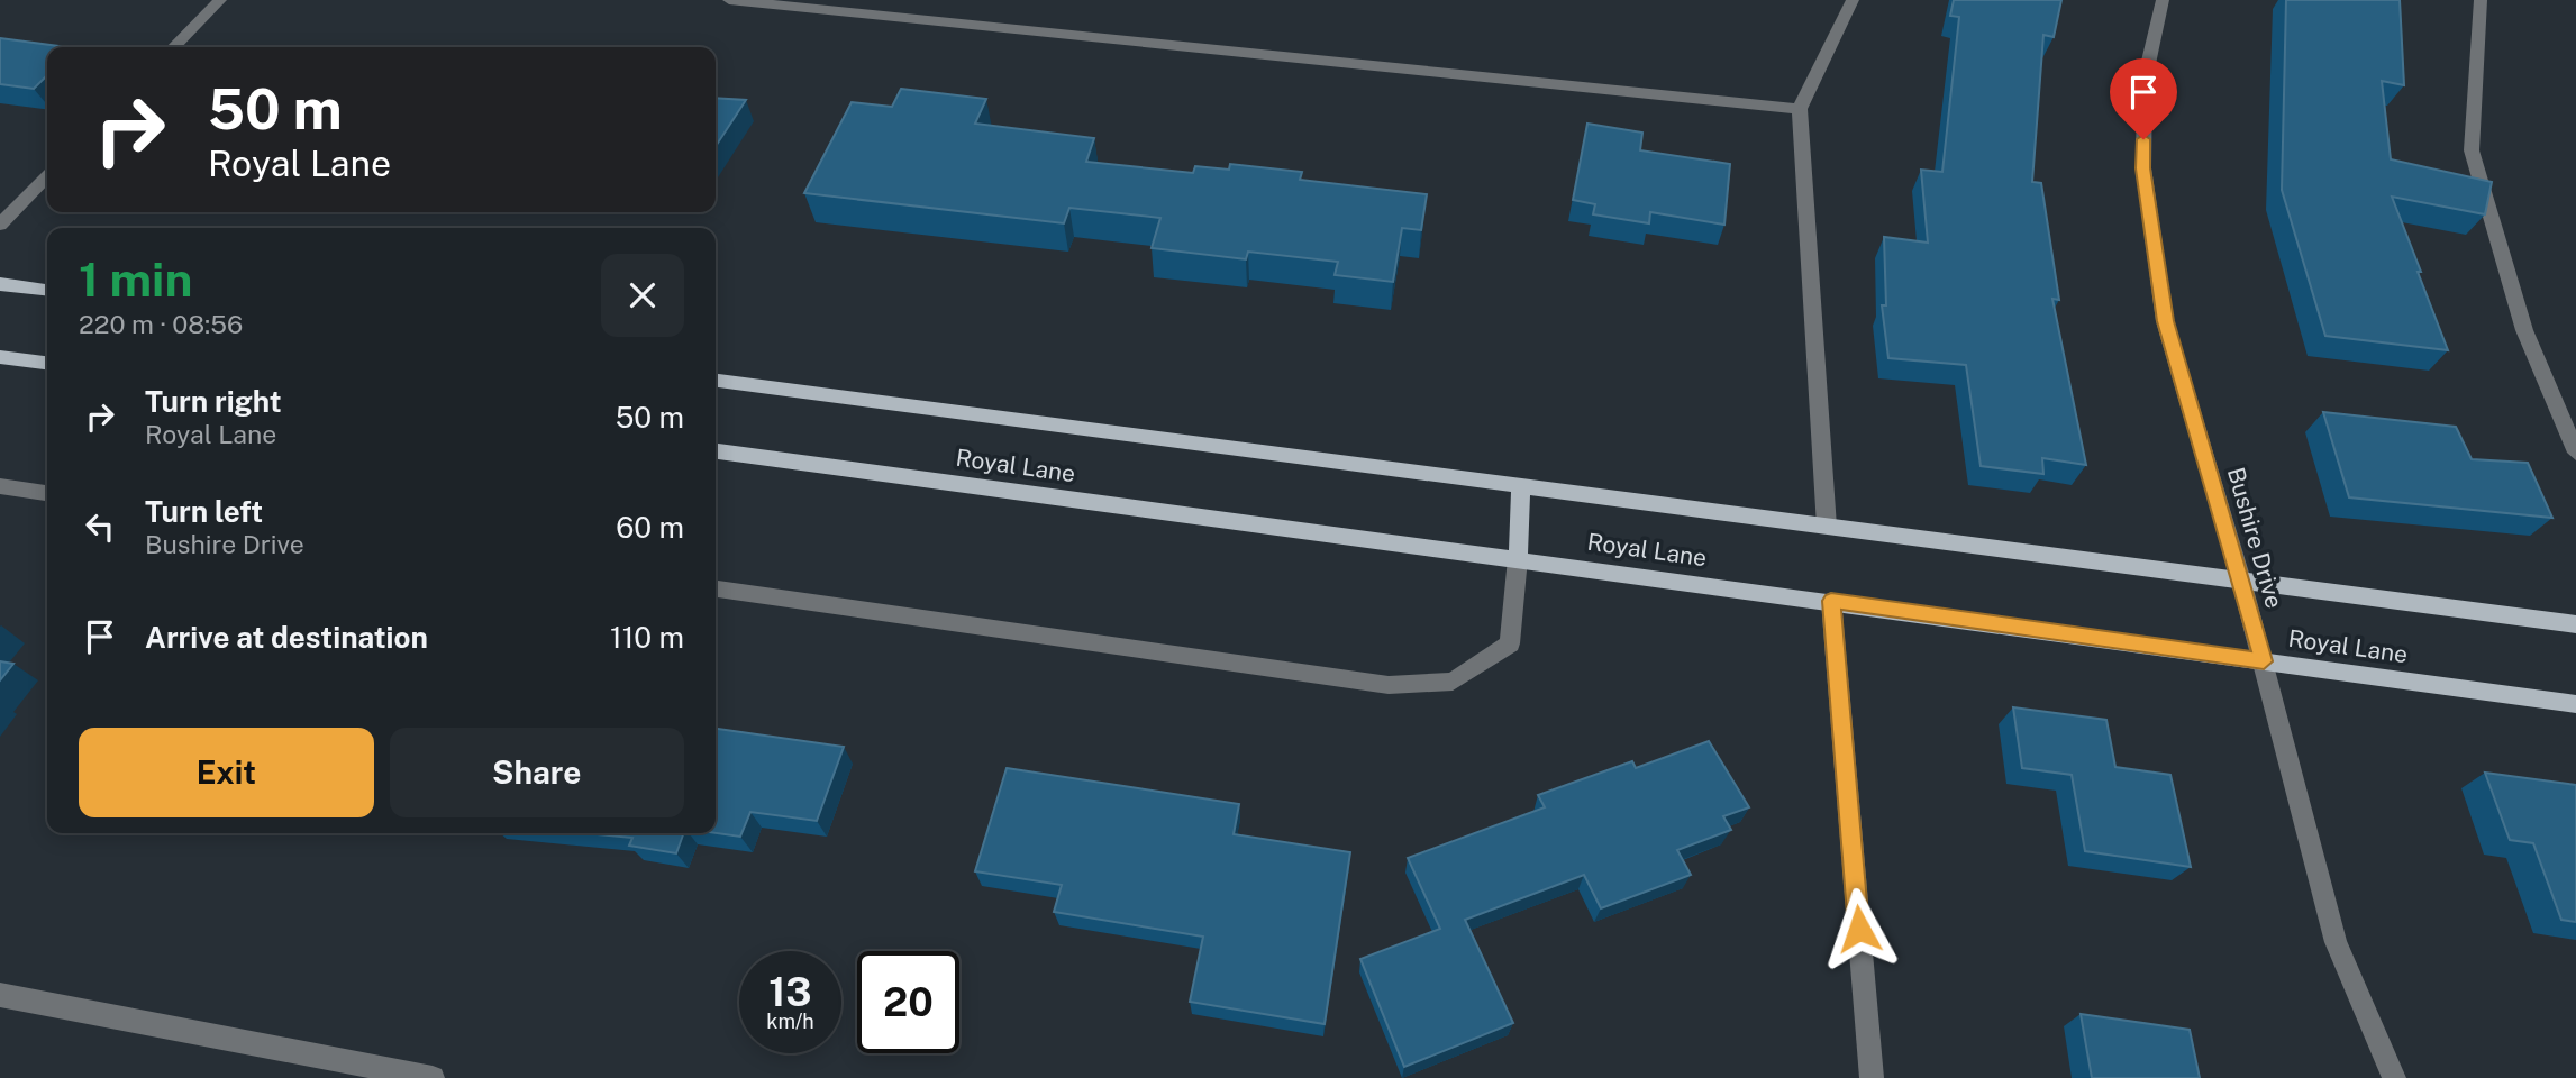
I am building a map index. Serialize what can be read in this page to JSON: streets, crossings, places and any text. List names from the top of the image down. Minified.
{"streets":{"main road":["Royal Lane"],"street":["Bushire Drive"]},"crossings":[["Royal Lane","Bushire Drive"]],"page":{"turn":["50 m","Royal Lane"],"heading":["1 min","220 m · 08:56"],"list":[{"name":"Turn right","note":"Royal Lane","value":"50 m"},{"name":"Turn left","note":"Bushire Drive","value":"60 m"},{"name":"Arrive at destination","value":"110 m"}],"buttons":["Exit","Share"],"speed":"13 km/h","limit":"20"}}
